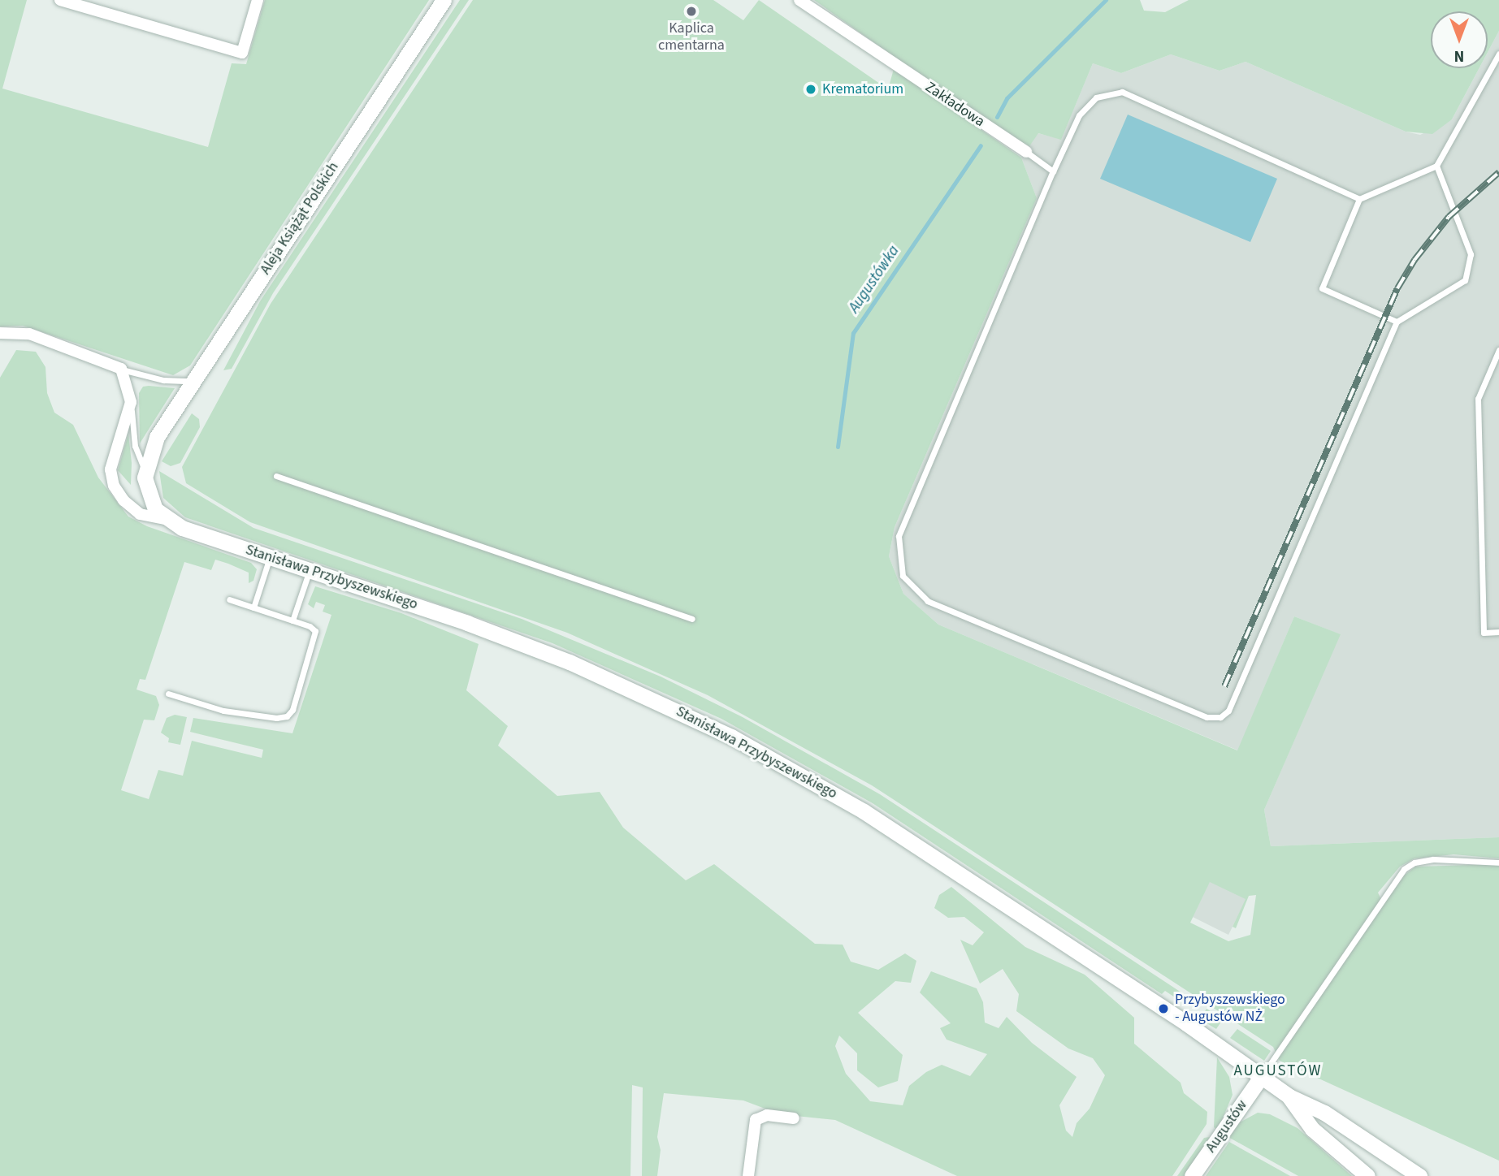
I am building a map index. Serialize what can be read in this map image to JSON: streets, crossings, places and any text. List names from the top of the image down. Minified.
{"streets":{"street":["Zakładowa","Aleja Książąt Polskich","Stanisława Przybyszewskiego","Augustów"]},"crossings":[["Stanisława Przybyszewskiego","Augustów"]],"districts":["AUGUSTÓW"],"water":["Augustówka"],"places":["Kaplica cmentarna","Krematorium","Przybyszewskiego - Augustów NŻ"],"north":"bottom"}
